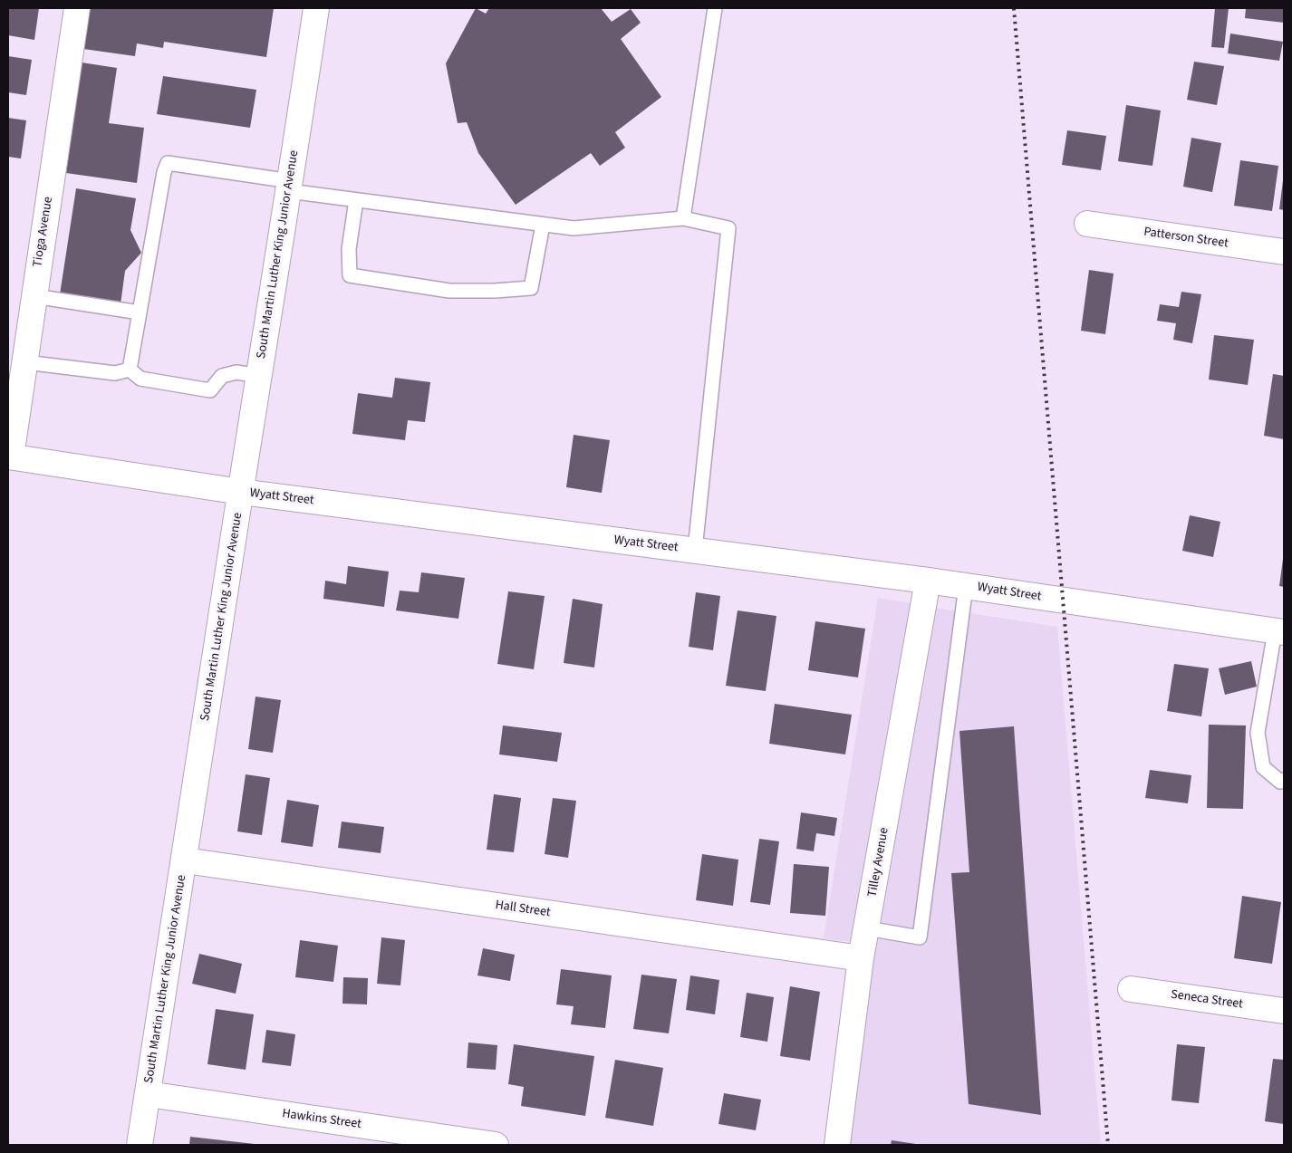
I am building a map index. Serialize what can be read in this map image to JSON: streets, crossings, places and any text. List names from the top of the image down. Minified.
{"streets":{"street":["Tioga Avenue","Patterson Street","South Martin Luther King Junior Avenue","Wyatt Street","Tilley Avenue","Hall Street","Seneca Street","Hawkins Street"]},"crossings":[["Tioga Avenue","Wyatt Street"],["South Martin Luther King Junior Avenue","Wyatt Street"],["South Martin Luther King Junior Avenue","Hall Street"],["South Martin Luther King Junior Avenue","Hawkins Street"],["Wyatt Street","Tilley Avenue"],["Tilley Avenue","Hall Street"]]}
